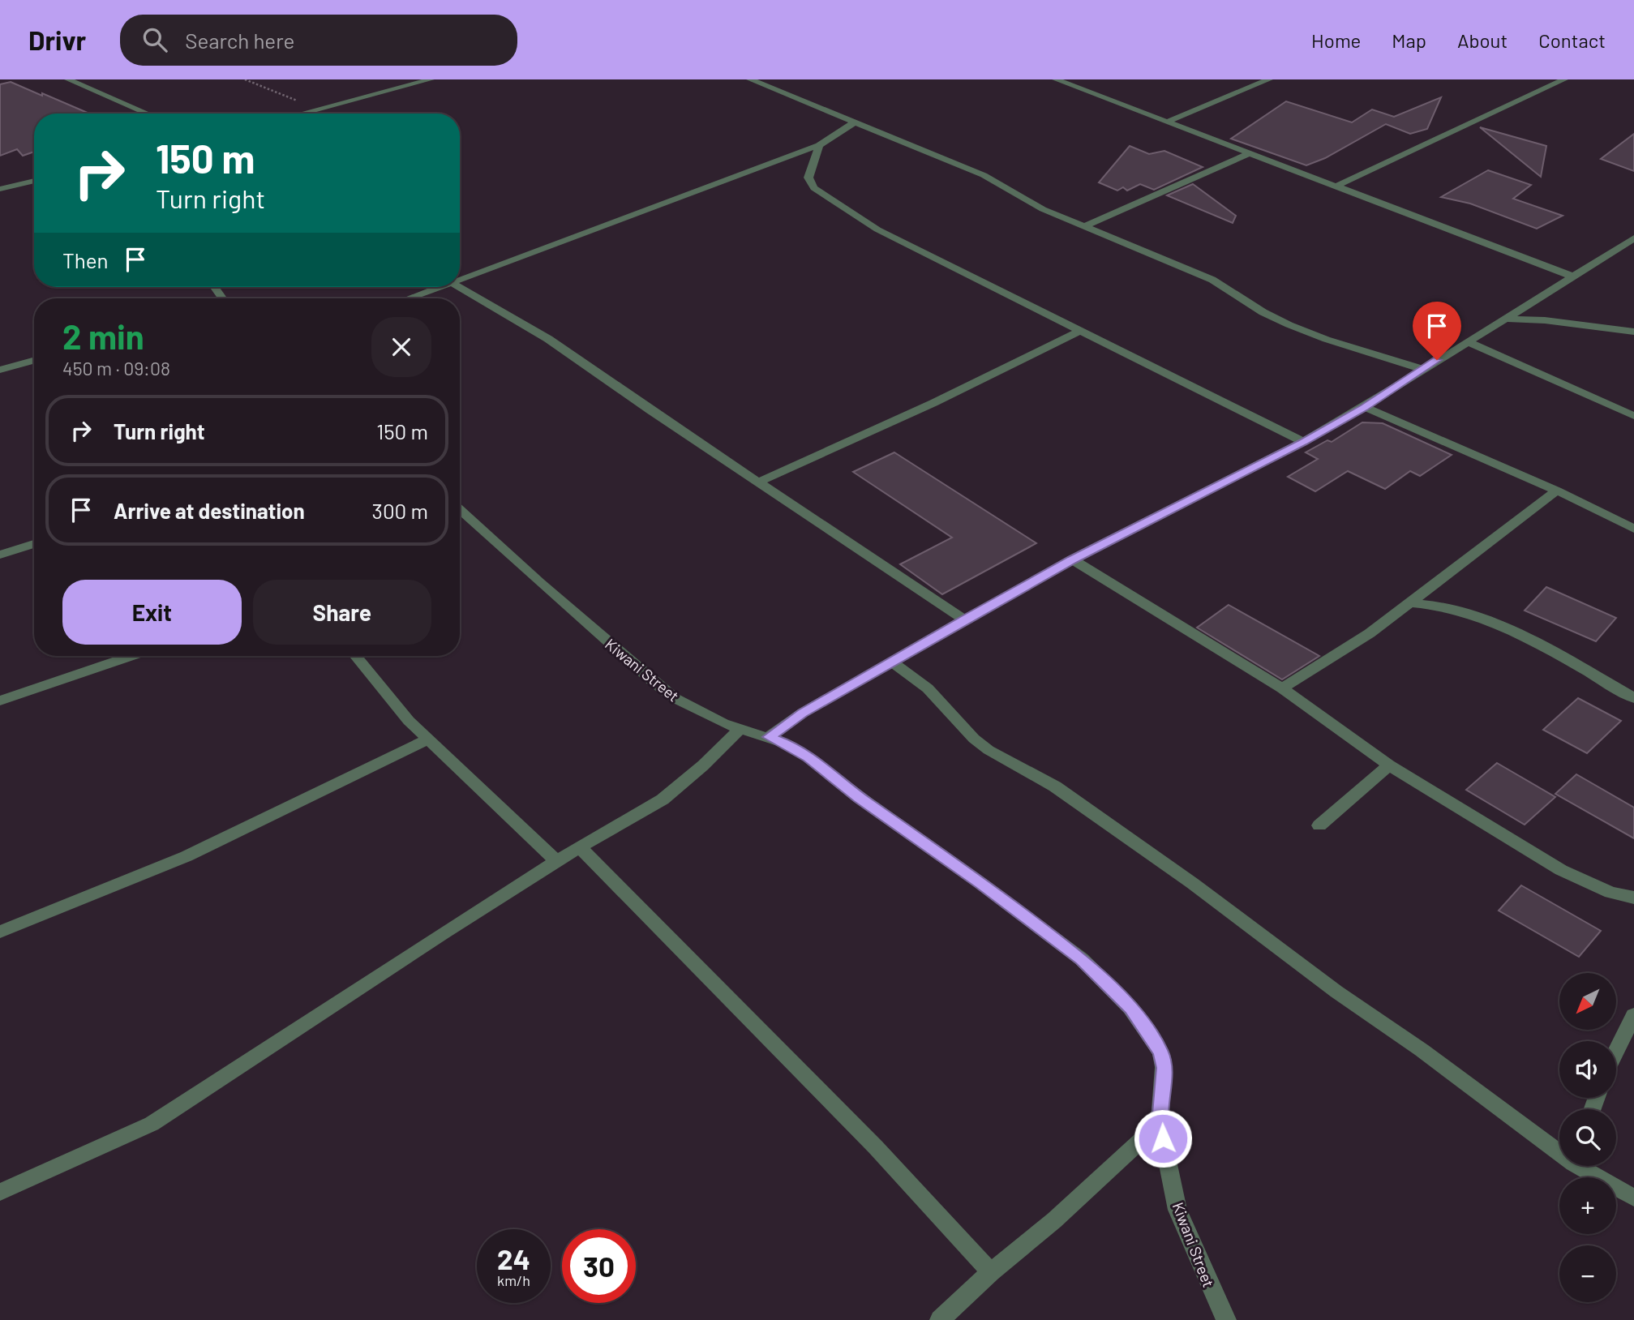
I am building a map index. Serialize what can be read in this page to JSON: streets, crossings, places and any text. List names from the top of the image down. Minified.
{"streets":{"street":["Kiwani Street"]},"north":"bottom left","page":{"header":"Drivr","search":"Search here","nav":["Home","Map","About","Contact"],"turn":["150 m","Turn right"],"then":"Then","heading":["2 min","450 m · 09:08"],"list":[{"name":"Turn right","value":"150 m"},{"name":"Arrive at destination","value":"300 m"}],"buttons":["Exit","Share"],"map_buttons":["+","−"],"speed":"24 km/h","limit":"30"}}
